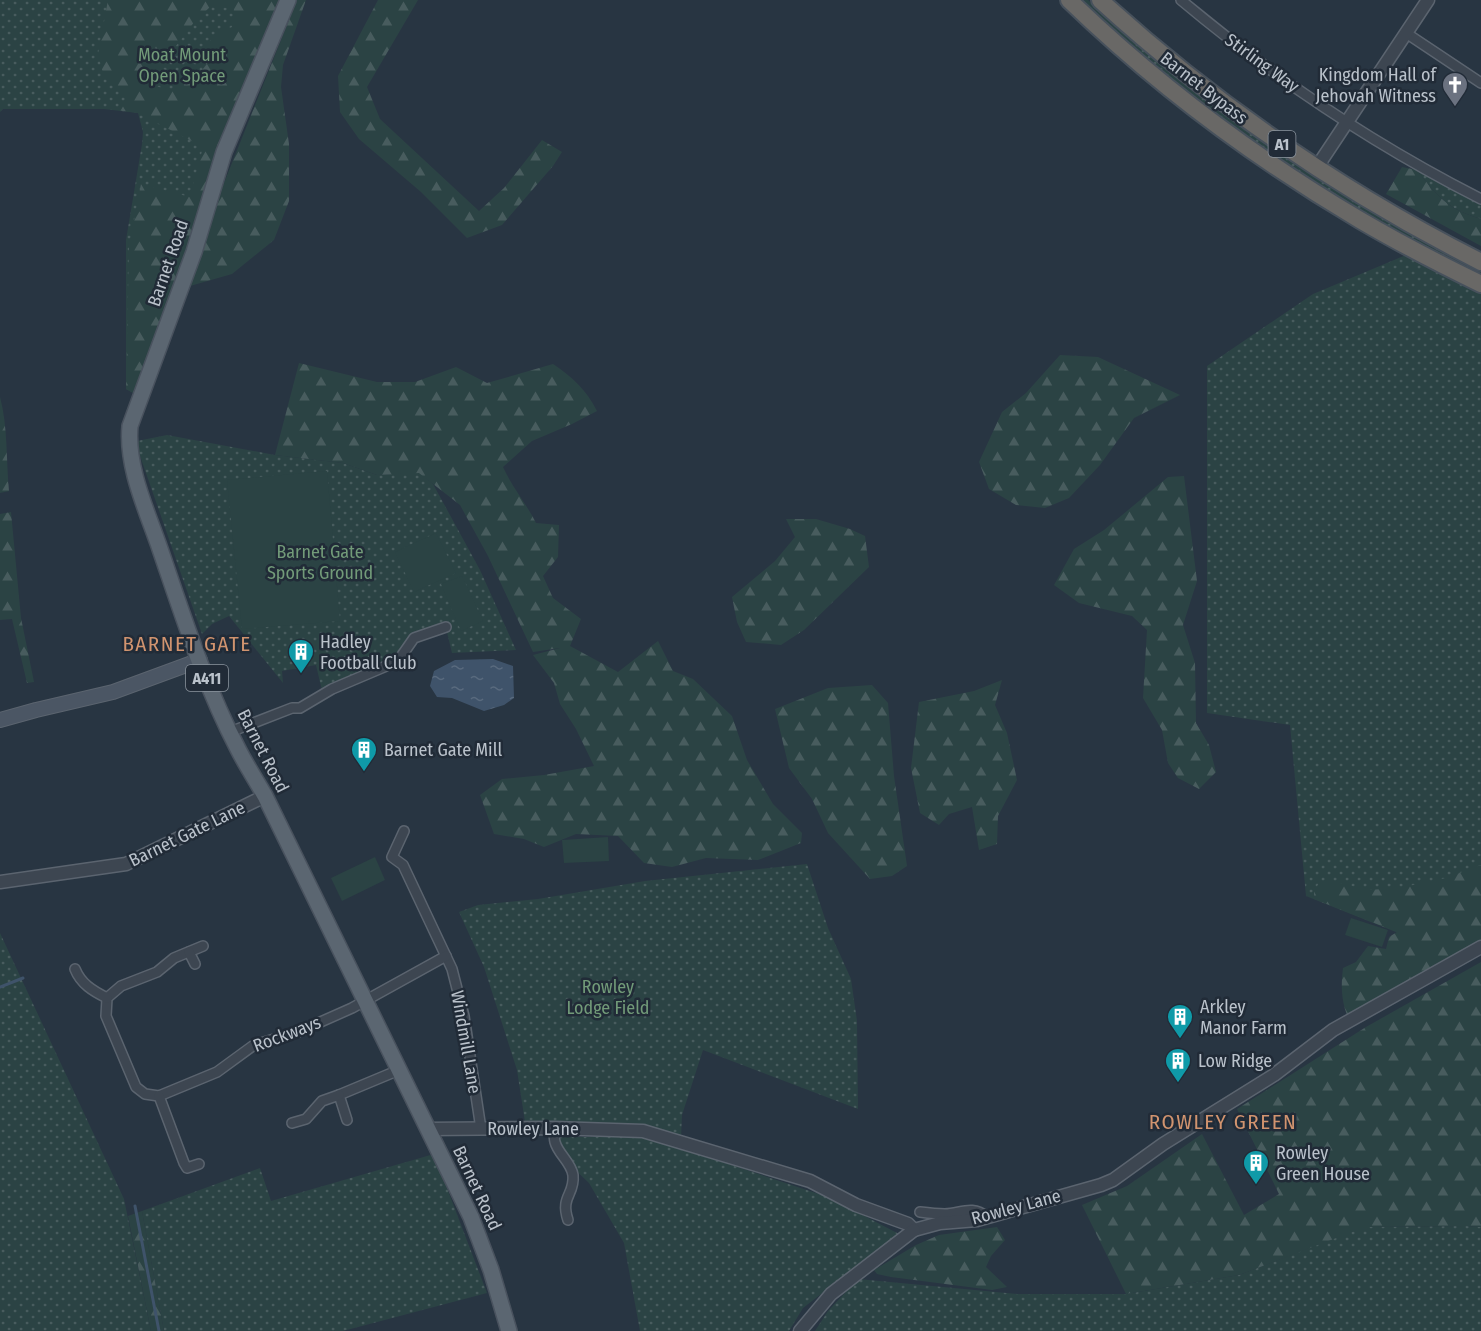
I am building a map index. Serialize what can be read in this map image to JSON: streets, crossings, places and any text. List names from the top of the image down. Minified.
{"streets":{"highway":["Barnet Bypass","A1"],"main road":["Barnet Road","A411"],"street":["Stirling Way","Barnet Gate Lane","Rockways","Windmill Lane","Rowley Lane"]},"crossings":[["Barnet Road","Barnet Gate Lane"],["Barnet Road","Rockways"],["Barnet Road","Rowley Lane"],["Windmill Lane","Rowley Lane"]],"districts":["BARNET GATE","ROWLEY GREEN"],"parks":["Moat Mount Open Space","Barnet Gate Sports Ground","Rowley Lodge Field"],"places":{"church":["Kingdom Hall of Jehovah Witness"],"building":["Hadley Football Club","Barnet Gate Mill","Arkley Manor Farm","Low Ridge","Rowley Green House"]}}
